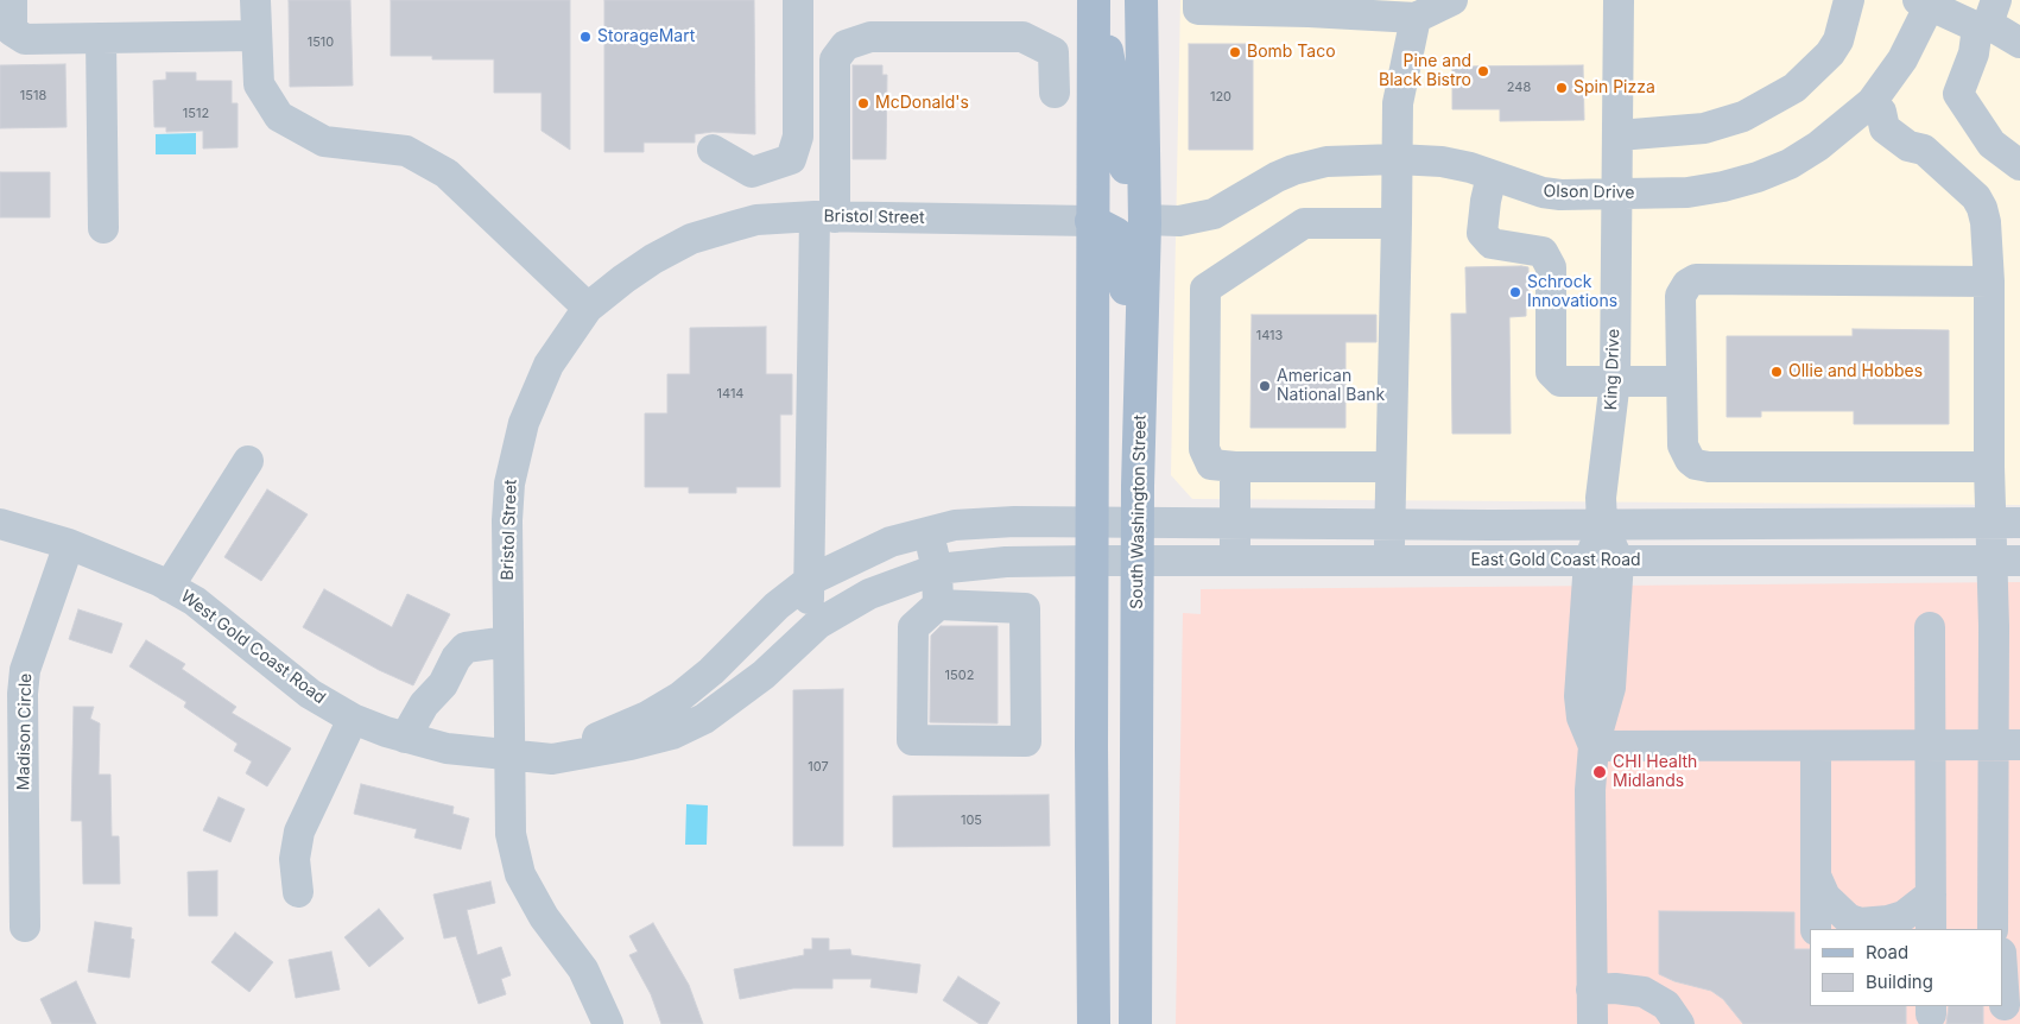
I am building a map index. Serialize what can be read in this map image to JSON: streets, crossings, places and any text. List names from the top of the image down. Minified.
{"streets":{"main road":["South Washington Street"],"street":["Olson Drive","Bristol Street","King Drive","East Gold Coast Road","West Gold Coast Road","Madison Circle"]},"crossings":[["Olson Drive","King Drive"],["Olson Drive","South Washington Street"],["Bristol Street","West Gold Coast Road"],["King Drive","East Gold Coast Road"],["South Washington Street","East Gold Coast Road"],["East Gold Coast Road","West Gold Coast Road"],["West Gold Coast Road","Madison Circle"]],"places":["StorageMart","Bomb Taco","Pine and Black Bistro","Spin Pizza","McDonald's","Schrock Innovations","Ollie and Hobbes","American National Bank","CHI Health Midlands"],"house_numbers":["1510","248","1518","120","1512","1413","1414","1502","107","105"],"legend":["Road","Building"]}
